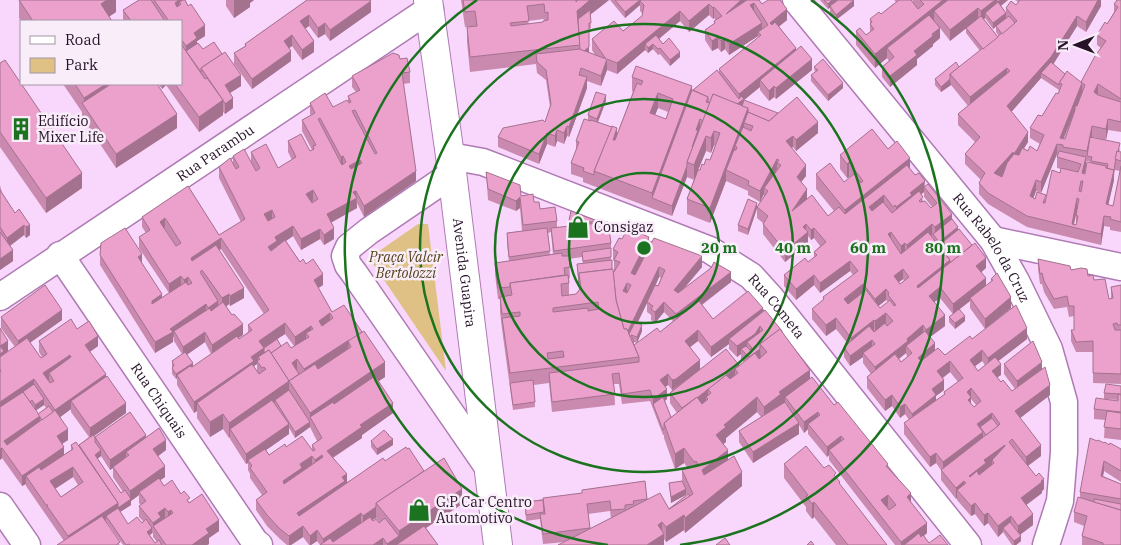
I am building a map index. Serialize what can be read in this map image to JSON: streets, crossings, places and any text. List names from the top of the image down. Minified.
{"streets":{"main road":["Avenida Guapira"],"street":["Rua Parambu","Rua Rabelo da Cruz","Rua Cometa","Rua Chiquais"]},"crossings":[["Rua Parambu","Avenida Guapira"],["Rua Parambu","Rua Chiquais"],["Avenida Guapira","Rua Cometa"]],"parks":["Praça Valcir Bertolozzi"],"places":{"building":["Edifício Mixer Life"],"shop":["Consigaz","G.P Car Centro Automotivo"]},"legend":["Road","Park"],"north":"left","rings":["20 m","40 m","60 m","80 m"]}
